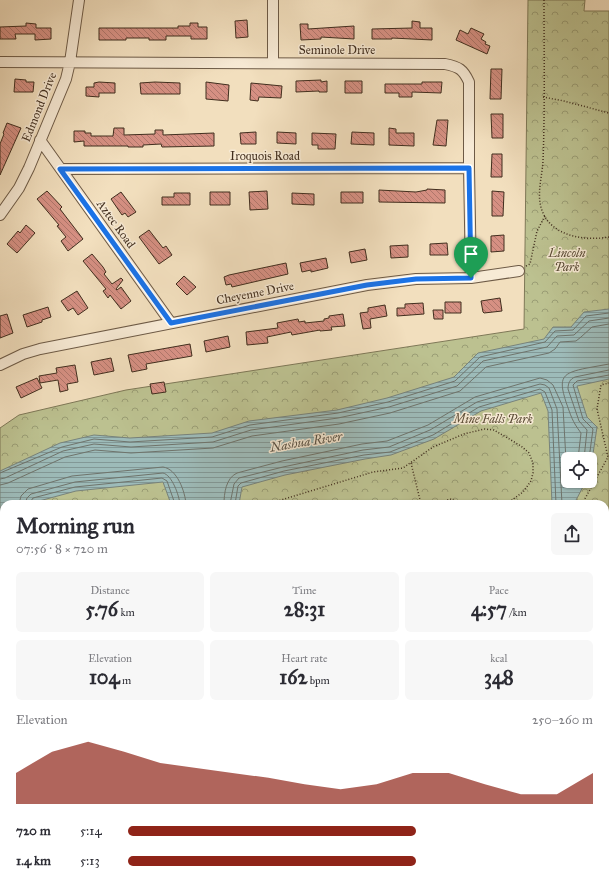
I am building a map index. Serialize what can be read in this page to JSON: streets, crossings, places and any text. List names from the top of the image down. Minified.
{"streets":{"street":["Seminole Drive","Edmond Drive","Iroquois Road","Aztec Road","Cheyenne Drive"]},"crossings":[["Seminole Drive","Edmond Drive"],["Seminole Drive","Iroquois Road"],["Seminole Drive","Cheyenne Drive"],["Edmond Drive","Aztec Road"],["Iroquois Road","Aztec Road"],["Aztec Road","Cheyenne Drive"]],"water":["Nashua River"],"parks":["Lincoln Park","Mine Falls Park"],"page":{"heading":["Morning run","07:56 · 8 × 720 m"],"stats":[["Distance","5.76 km"],["Time","28:31"],["Pace","4:57 /km"],["Elevation","104 m"],["Heart rate","162 bpm"],["kcal","348"]],"chart":["Elevation","250–260 m"],"list":[{"name":"720 m","note":"5:14"},{"name":"1.4 km","note":"5:13"}]}}
